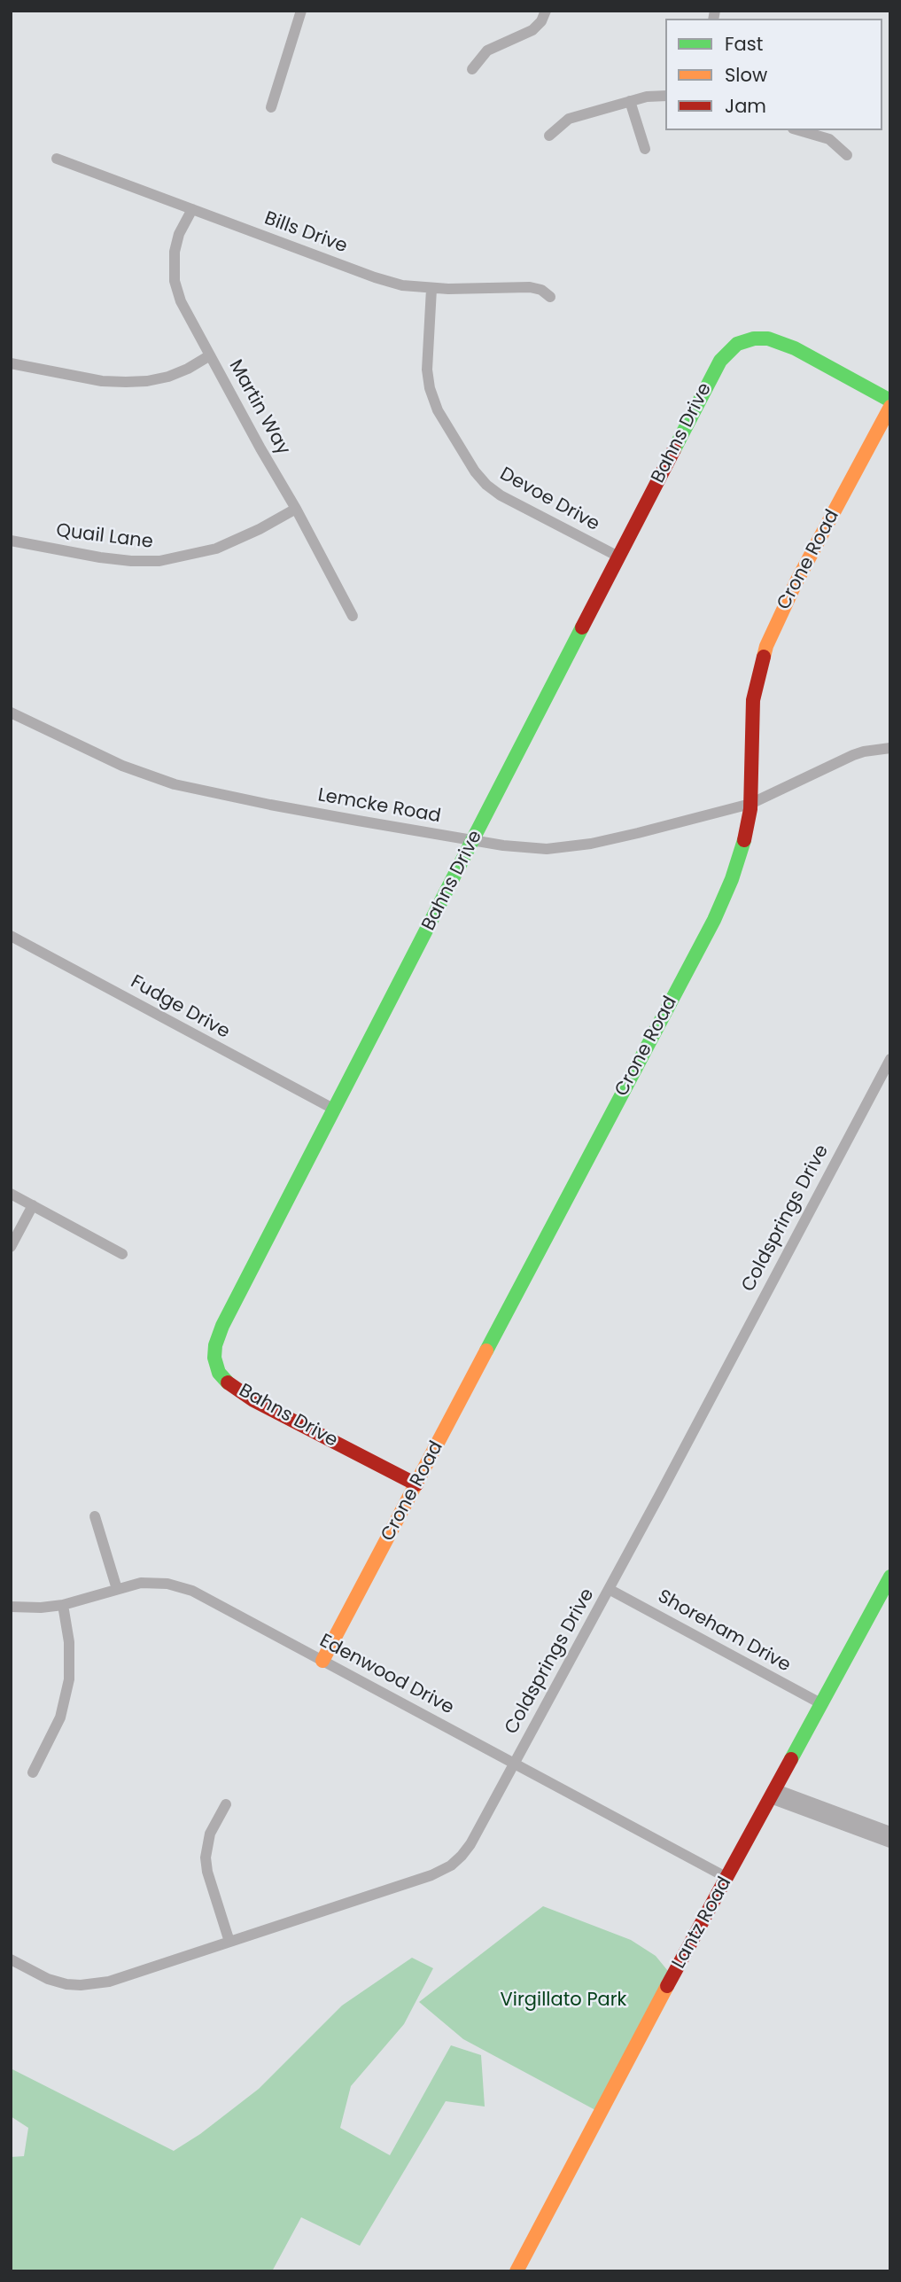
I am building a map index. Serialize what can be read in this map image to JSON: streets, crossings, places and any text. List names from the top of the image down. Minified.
{"streets":{"street":["Bills Drive","Martin Way","Bahns Drive","Devoe Drive","Quail Lane","Crone Road","Lemcke Road","Fudge Drive","Coldsprings Drive","Shoreham Drive","Edenwood Drive","Lantz Road"]},"crossings":[["Bills Drive","Martin Way"],["Bills Drive","Devoe Drive"],["Martin Way","Quail Lane"],["Bahns Drive","Devoe Drive"],["Bahns Drive","Crone Road"],["Bahns Drive","Lemcke Road"],["Bahns Drive","Fudge Drive"],["Crone Road","Lemcke Road"],["Crone Road","Edenwood Drive"],["Coldsprings Drive","Shoreham Drive"],["Coldsprings Drive","Edenwood Drive"],["Shoreham Drive","Lantz Road"],["Edenwood Drive","Lantz Road"]],"parks":["Virgillato Park"],"legend":["Fast","Slow","Jam"]}
